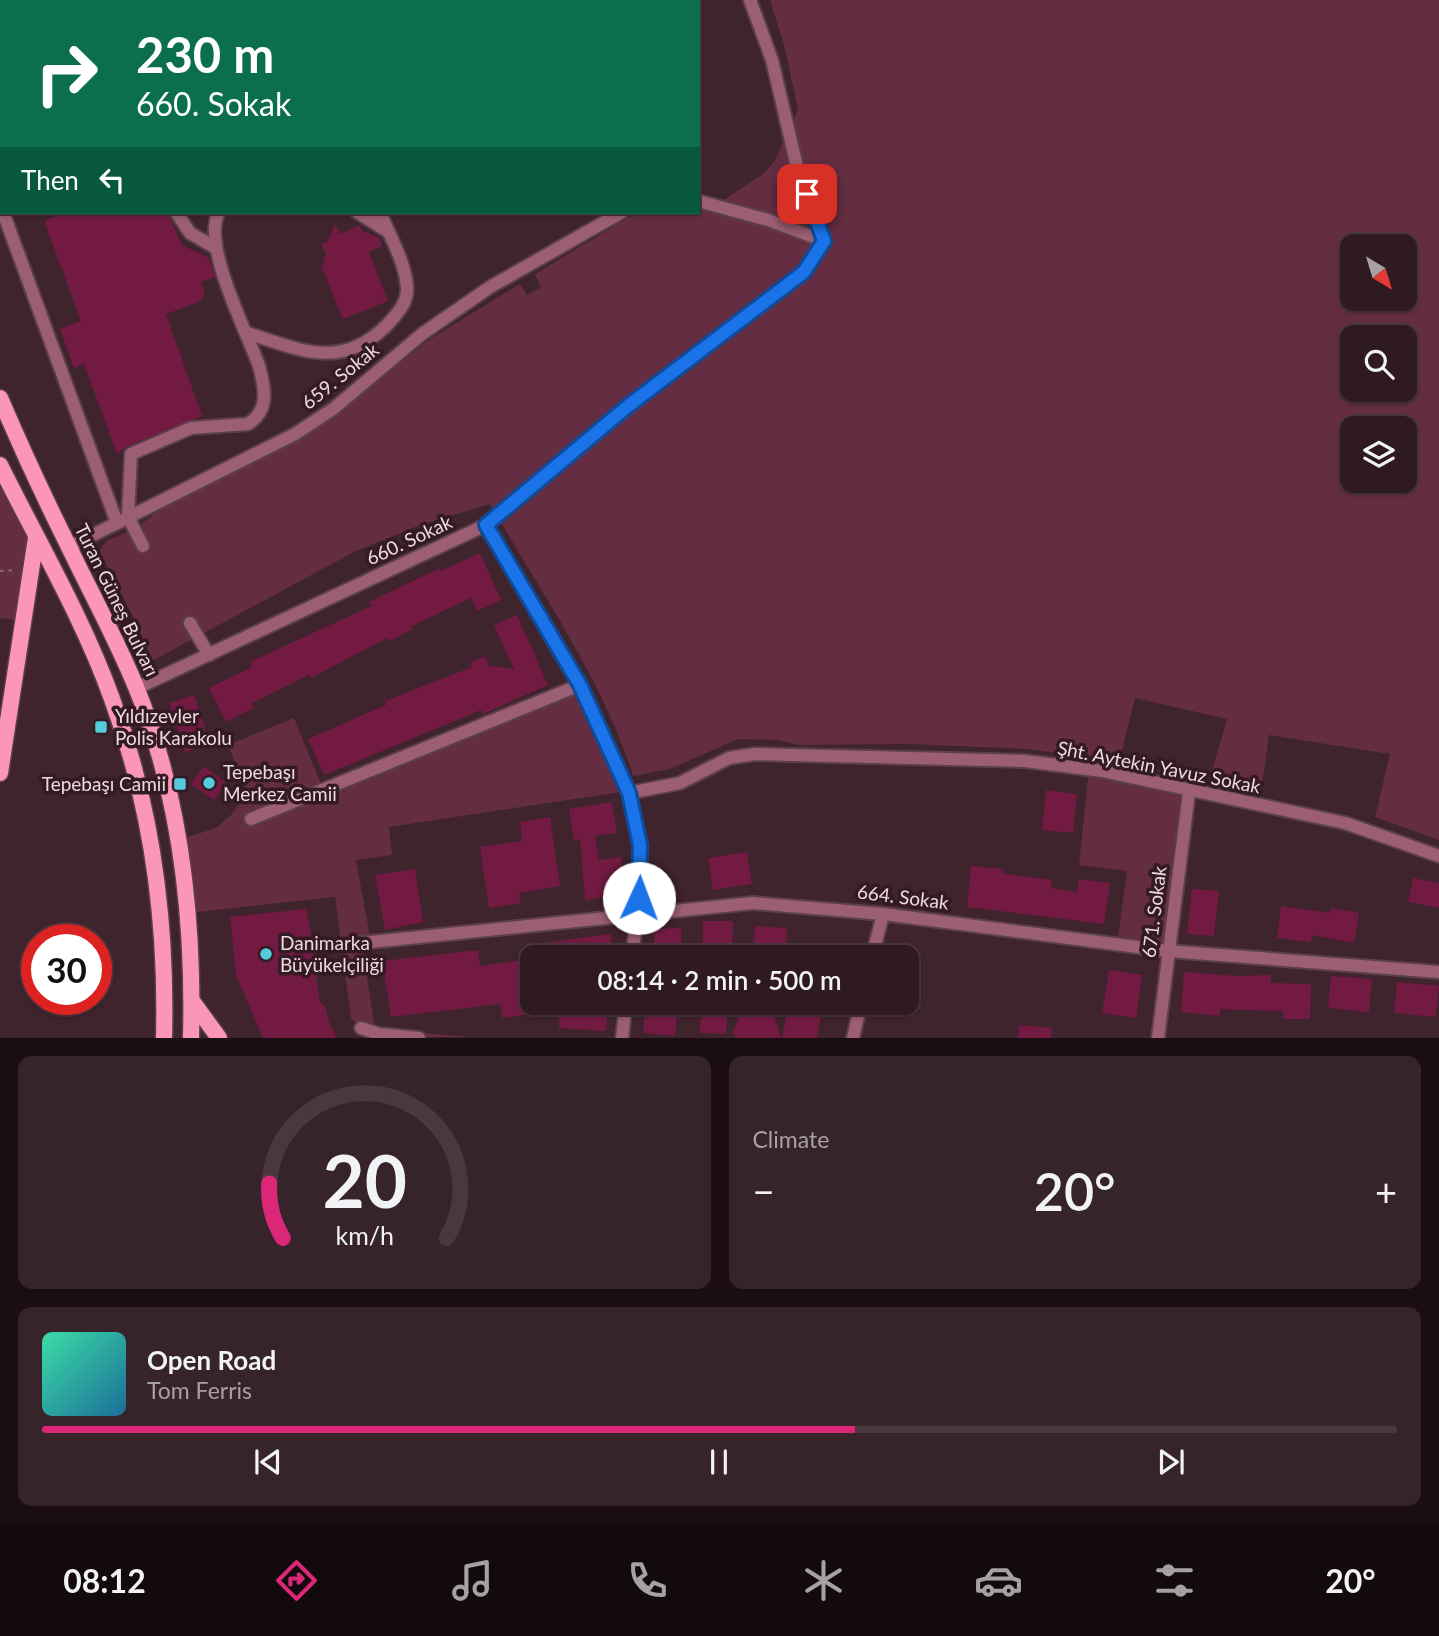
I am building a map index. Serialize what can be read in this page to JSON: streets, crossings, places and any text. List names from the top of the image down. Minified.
{"streets":{"main road":["Turan Güneş Bulvarı"],"street":["659. Sokak","660. Sokak","Şht. Aytekin Yavuz Sokak","664. Sokak","671. Sokak"]},"crossings":[["659. Sokak","Turan Güneş Bulvarı"],["660. Sokak","Turan Güneş Bulvarı"],["Şht. Aytekin Yavuz Sokak","671. Sokak"],["664. Sokak","671. Sokak"]],"places":{"transit":["Yıldızevler Polis Karakolu","Tepebaşı Camii"],"other":["Tepebaşı Merkez Camii","Danimarka Büyükelçiliği"]},"north":"bottom right","page":{"turn":["230 m","660. Sokak"],"then":"Then","limit":"30","trip":"08:14 · 2 min · 500 m","tile":"Climate","heat":["−","20°","+"],"song":["Open Road","Tom Ferris"],"tabs":["08:12","20°"],"gauge":["20","km/h"]}}
